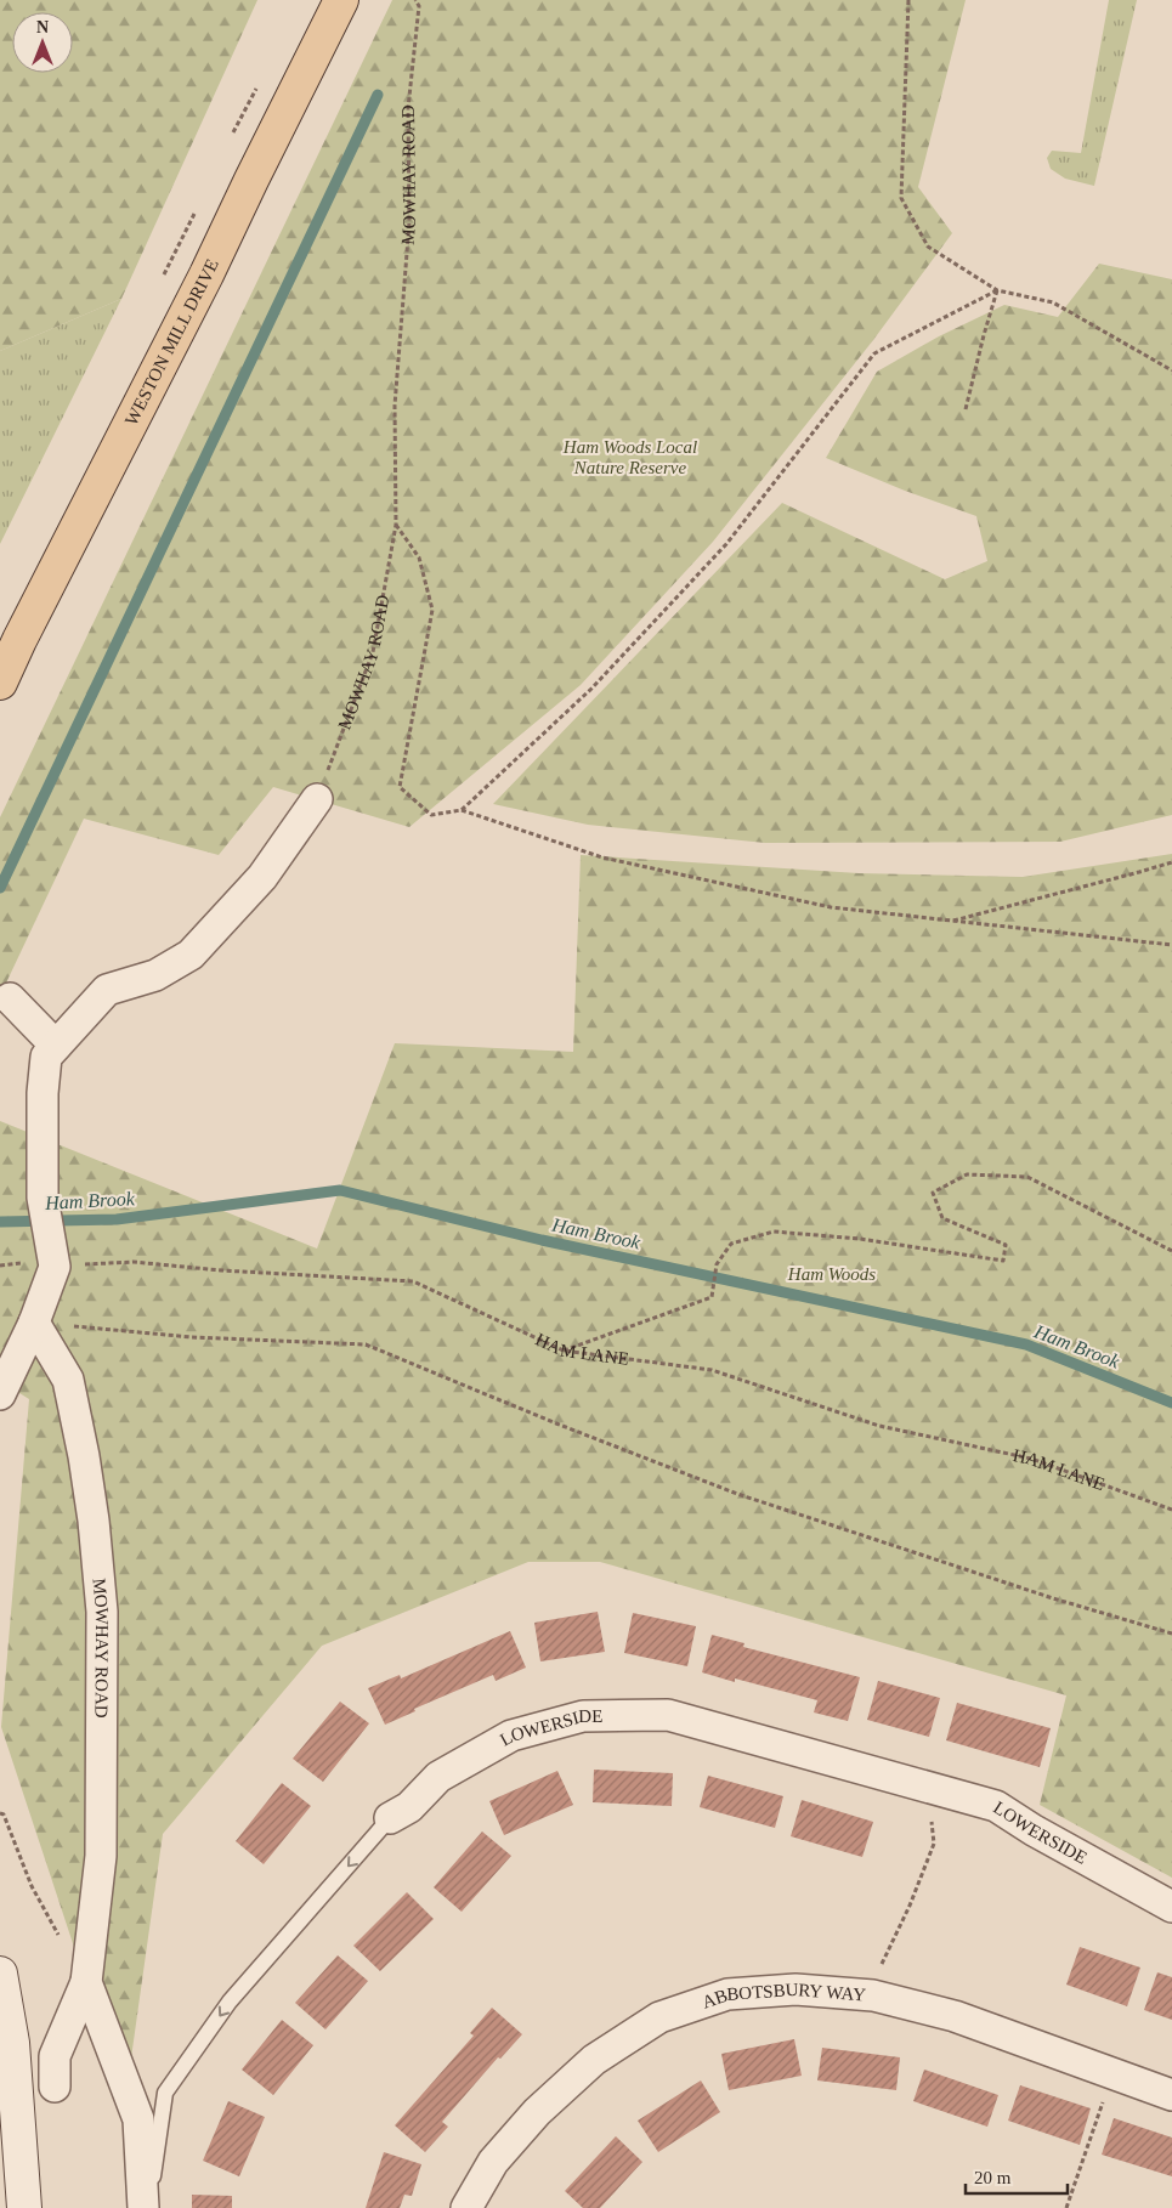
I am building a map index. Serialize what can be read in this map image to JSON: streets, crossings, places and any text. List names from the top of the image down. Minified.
{"streets":{"main road":["WESTON MILL DRIVE"],"street":["MOWHAY ROAD","LOWERSIDE","ABBOTSBURY WAY"],"path":["HAM LANE"]},"water":["Ham Brook"],"parks":["Ham Woods Local Nature Reserve","Ham Woods"],"scale_bar":"20 m","north":"top"}
